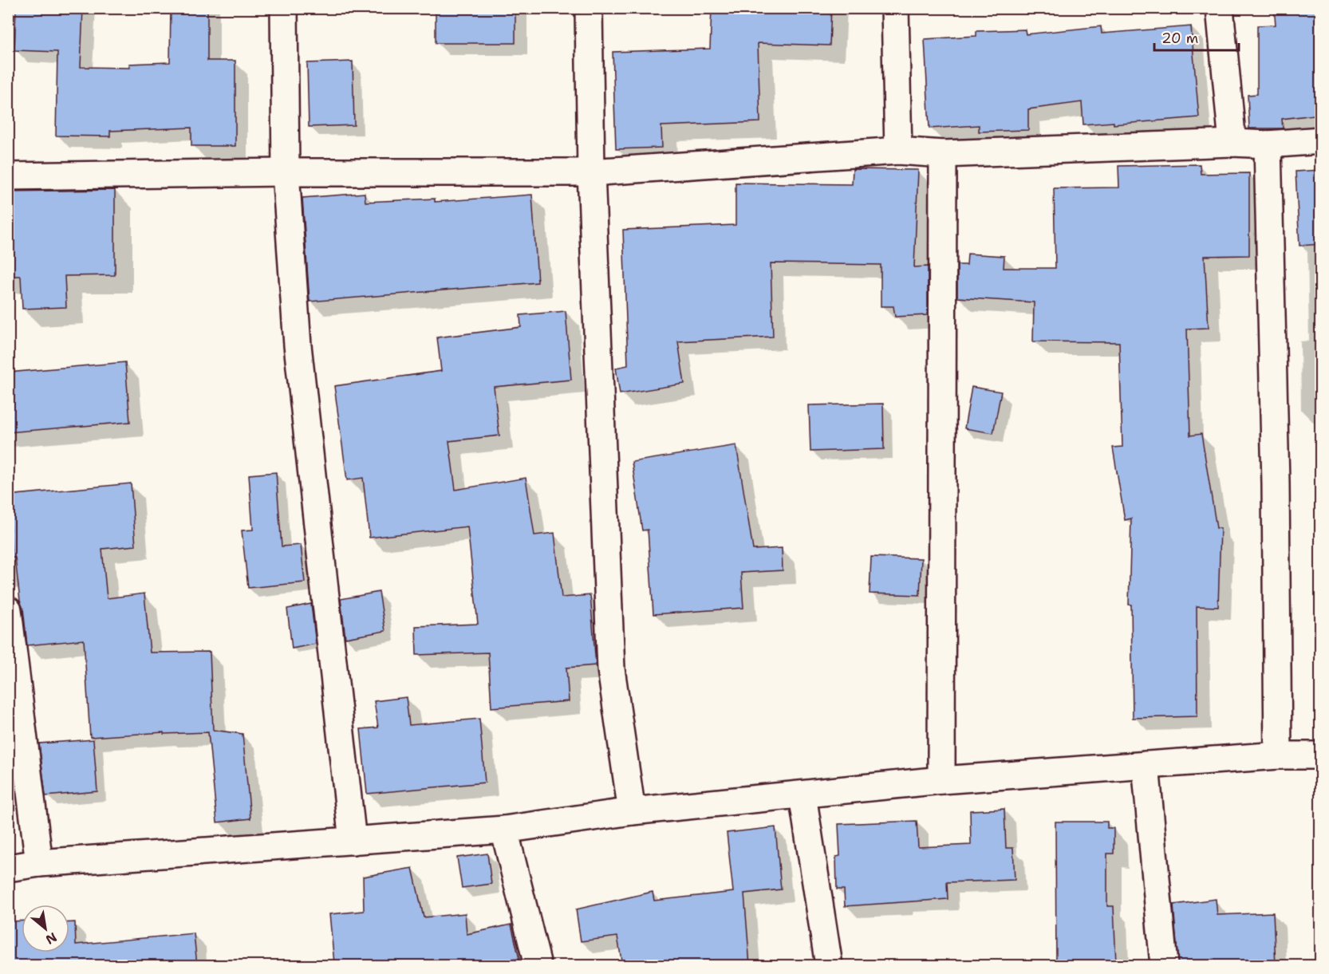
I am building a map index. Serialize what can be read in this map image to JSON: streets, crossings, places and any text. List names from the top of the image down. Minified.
{"scale_bar":"20 m","north":"bottom right"}
